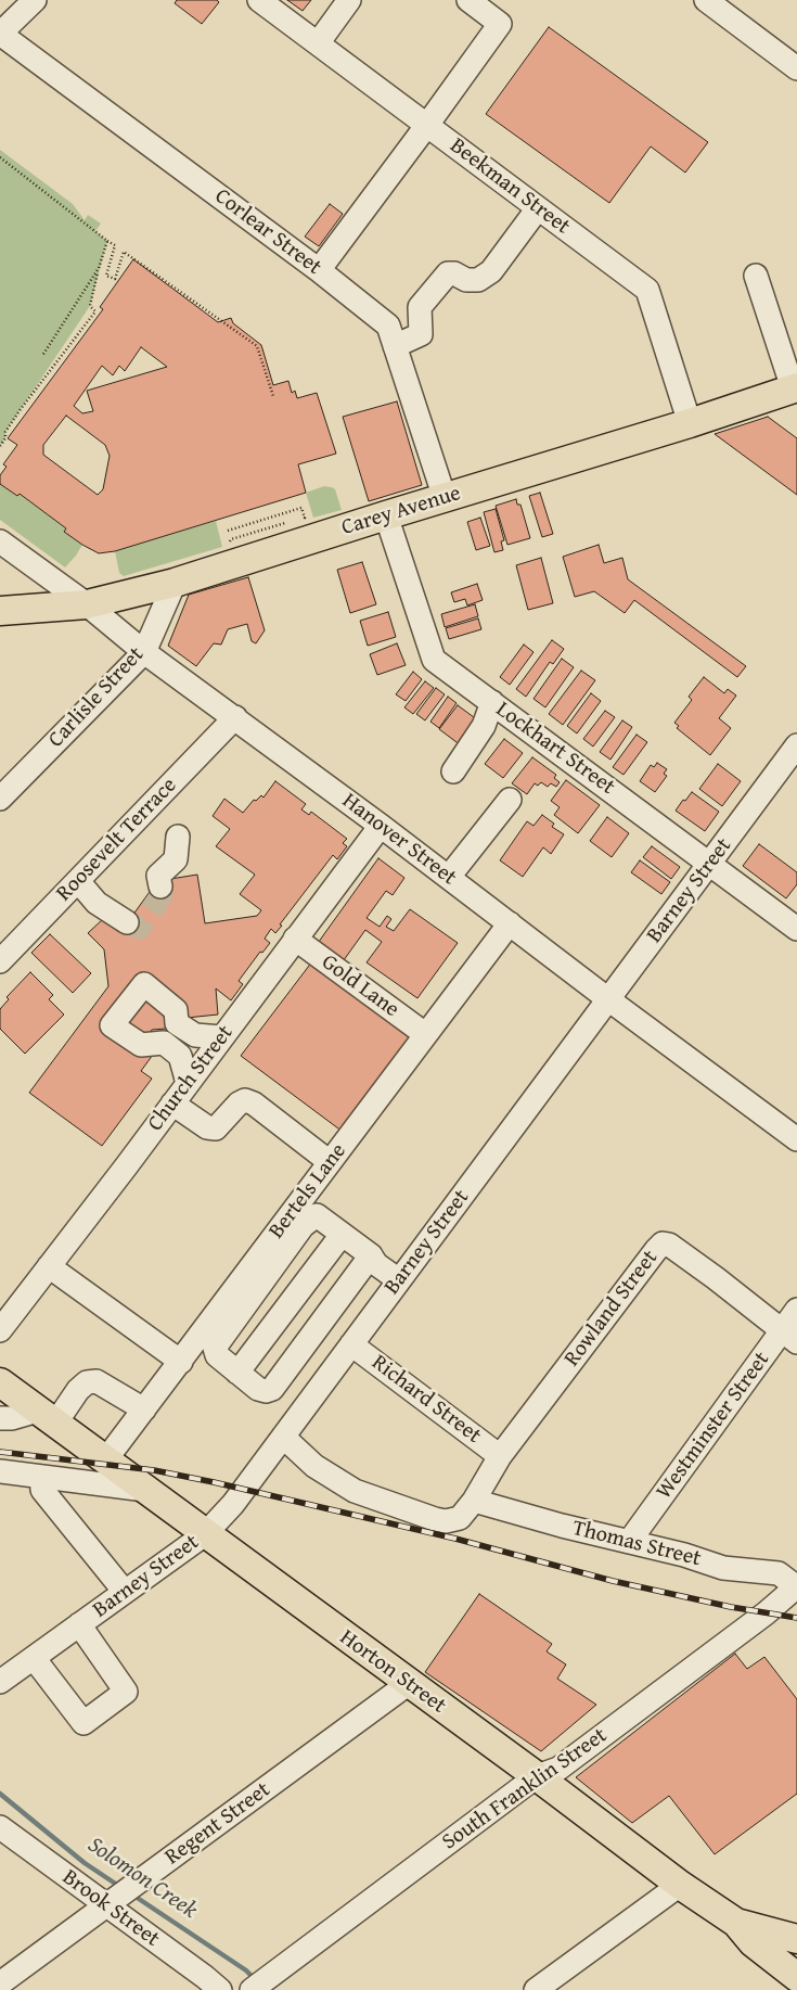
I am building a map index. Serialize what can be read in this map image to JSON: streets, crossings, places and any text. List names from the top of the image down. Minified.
{"streets":{"main road":["Carey Avenue","Horton Street"],"street":["Beekman Street","Corlear Street","Carlisle Street","Lockhart Street","Roosevelt Terrace","Hanover Street","Barney Street","Gold Lane","Church Street","Bertels Lane","Rowland Street","Richard Street","Westminster Street","Thomas Street","South Franklin Street","Regent Street","Brook Street"]},"crossings":[["Beekman Street","Carey Avenue"],["Corlear Street","Carey Avenue"],["Carey Avenue","Carlisle Street"],["Carey Avenue","Lockhart Street"],["Carey Avenue","Hanover Street"],["Carlisle Street","Hanover Street"],["Lockhart Street","Barney Street"],["Roosevelt Terrace","Hanover Street"],["Hanover Street","Barney Street"],["Hanover Street","Church Street"],["Hanover Street","Bertels Lane"],["Barney Street","Richard Street"],["Barney Street","Horton Street"],["Gold Lane","Church Street"],["Gold Lane","Bertels Lane"],["Bertels Lane","Horton Street"],["Rowland Street","Richard Street"],["Rowland Street","Westminster Street"],["Westminster Street","Thomas Street"],["Thomas Street","South Franklin Street"],["Horton Street","South Franklin Street"],["Horton Street","Regent Street"],["Regent Street","Brook Street"]],"water":["Solomon Creek"]}
